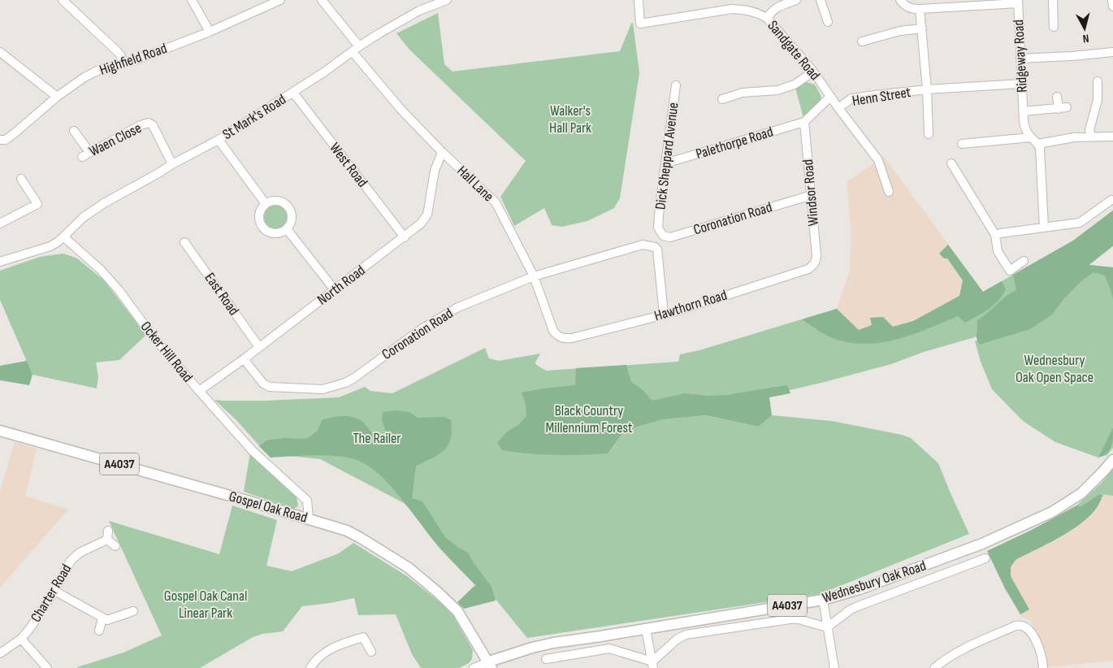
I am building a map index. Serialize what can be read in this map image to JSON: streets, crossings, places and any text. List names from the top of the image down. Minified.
{"streets":{"main road":["A4037","Gospel Oak Road","Wednesbury Oak Road"],"street":["Sandgate Road","Ridgeway Road","Highfield Road","Henn Street","St Mark's Road","Waen Close","Palethorpe Road","Dick Sheppard Avenue","West Road","Hall Lane","Windsor Road","Coronation Road","North Road","East Road","Hawthorn Road","Ocker Hill Road","Charter Road"]},"crossings":[["Sandgate Road","Henn Street"],["Ridgeway Road","Henn Street"],["St Mark's Road","Waen Close"],["St Mark's Road","West Road"],["St Mark's Road","Hall Lane"],["St Mark's Road","Ocker Hill Road"],["Palethorpe Road","Dick Sheppard Avenue"],["Palethorpe Road","Windsor Road"],["Dick Sheppard Avenue","Coronation Road"],["West Road","North Road"],["Hall Lane","Coronation Road"],["Hall Lane","North Road"],["Hall Lane","Hawthorn Road"],["Windsor Road","Coronation Road"],["Windsor Road","Hawthorn Road"],["Coronation Road","North Road"],["Coronation Road","Hawthorn Road"],["North Road","East Road"],["North Road","Ocker Hill Road"],["Ocker Hill Road","Gospel Oak Road"],["Gospel Oak Road","Wednesbury Oak Road"]],"parks":["Walker's Hall Park","Wednesbury Oak Open Space","Black Country Millennium Forest","The Railer","Gospel Oak Canal Linear Park"],"north":"bottom"}
